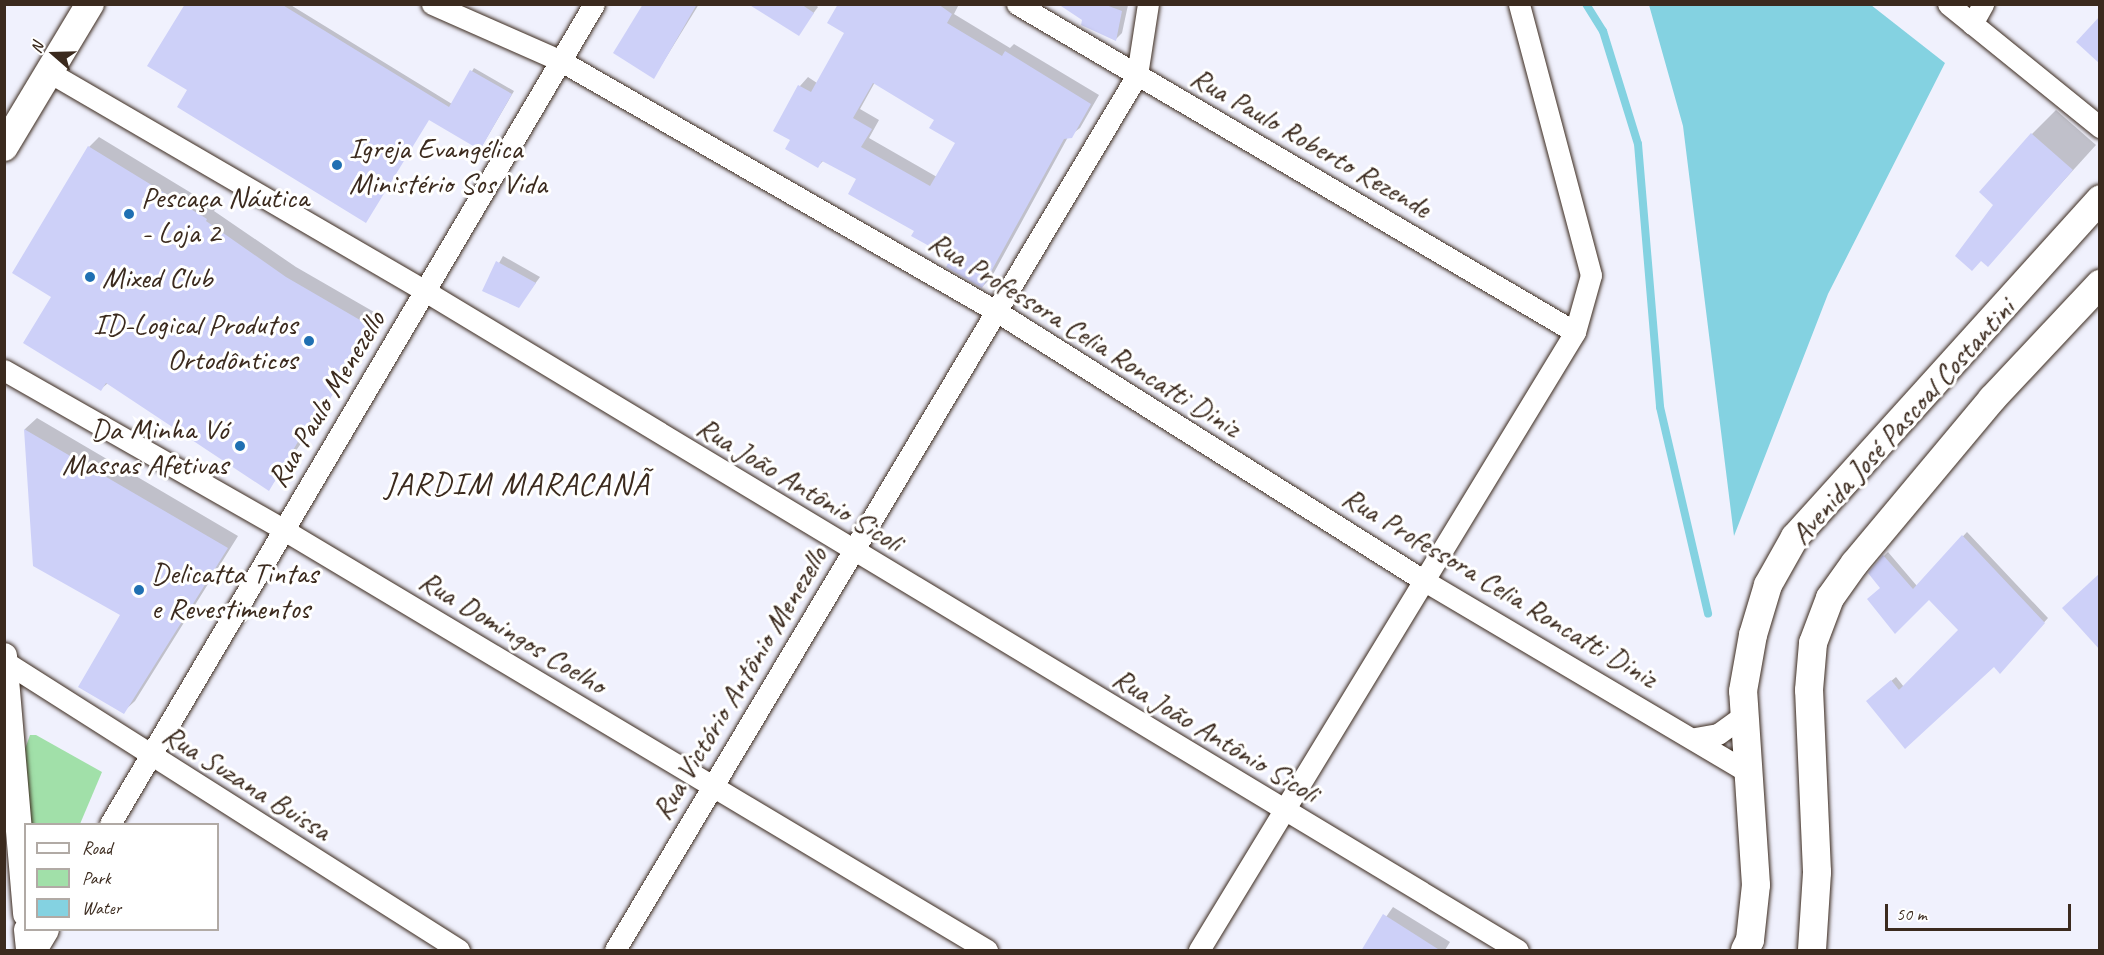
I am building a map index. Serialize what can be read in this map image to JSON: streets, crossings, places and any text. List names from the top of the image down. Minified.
{"streets":{"main road":["Avenida José Pascoal Costantini"],"street":["Rua Paulo Roberto Rezende","Rua Professora Celia Roncatti Diniz","Rua Paulo Menezello","Rua João Antônio Sicoli","Rua Domingos Coelho","Rua Victório Antônio Menezello","Rua Suzana Buissa"]},"crossings":[["Rua Paulo Roberto Rezende","Rua Victório Antônio Menezello"],["Rua Professora Celia Roncatti Diniz","Rua Paulo Menezello"],["Rua Professora Celia Roncatti Diniz","Avenida José Pascoal Costantini"],["Rua Professora Celia Roncatti Diniz","Rua Victório Antônio Menezello"],["Rua Paulo Menezello","Rua João Antônio Sicoli"],["Rua Paulo Menezello","Rua Domingos Coelho"],["Rua Paulo Menezello","Rua Suzana Buissa"],["Rua João Antônio Sicoli","Rua Victório Antônio Menezello"],["Rua Domingos Coelho","Rua Victório Antônio Menezello"]],"districts":["JARDIM MARACANÃ"],"places":["Igreja Evangélica Ministério Sos Vida","Pescaça Náutica - Loja 2","Mixed Club","ID-Logical Produtos Ortodônticos","Da Minha Vó Massas Afetivas","Delicatta Tintas e Revestimentos"],"legend":["Road","Park","Water"],"scale_bar":"50 m","north":"left"}
